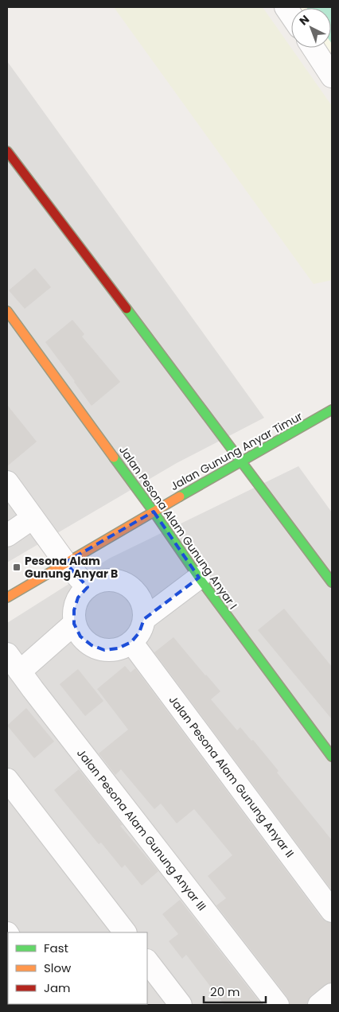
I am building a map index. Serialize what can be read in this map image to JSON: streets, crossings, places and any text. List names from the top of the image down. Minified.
{"streets":{"street":["Jalan Gunung Anyar Timur","Jalan Pesona Alam Gunung Anyar I","Jalan Pesona Alam Gunung Anyar II","Jalan Pesona Alam Gunung Anyar III"]},"crossings":[["Jalan Gunung Anyar Timur","Jalan Pesona Alam Gunung Anyar I"]],"places":{"transit":["Pesona Alam Gunung Anyar B"]},"legend":["Fast","Slow","Jam"],"scale_bar":"20 m","north":"top left"}
